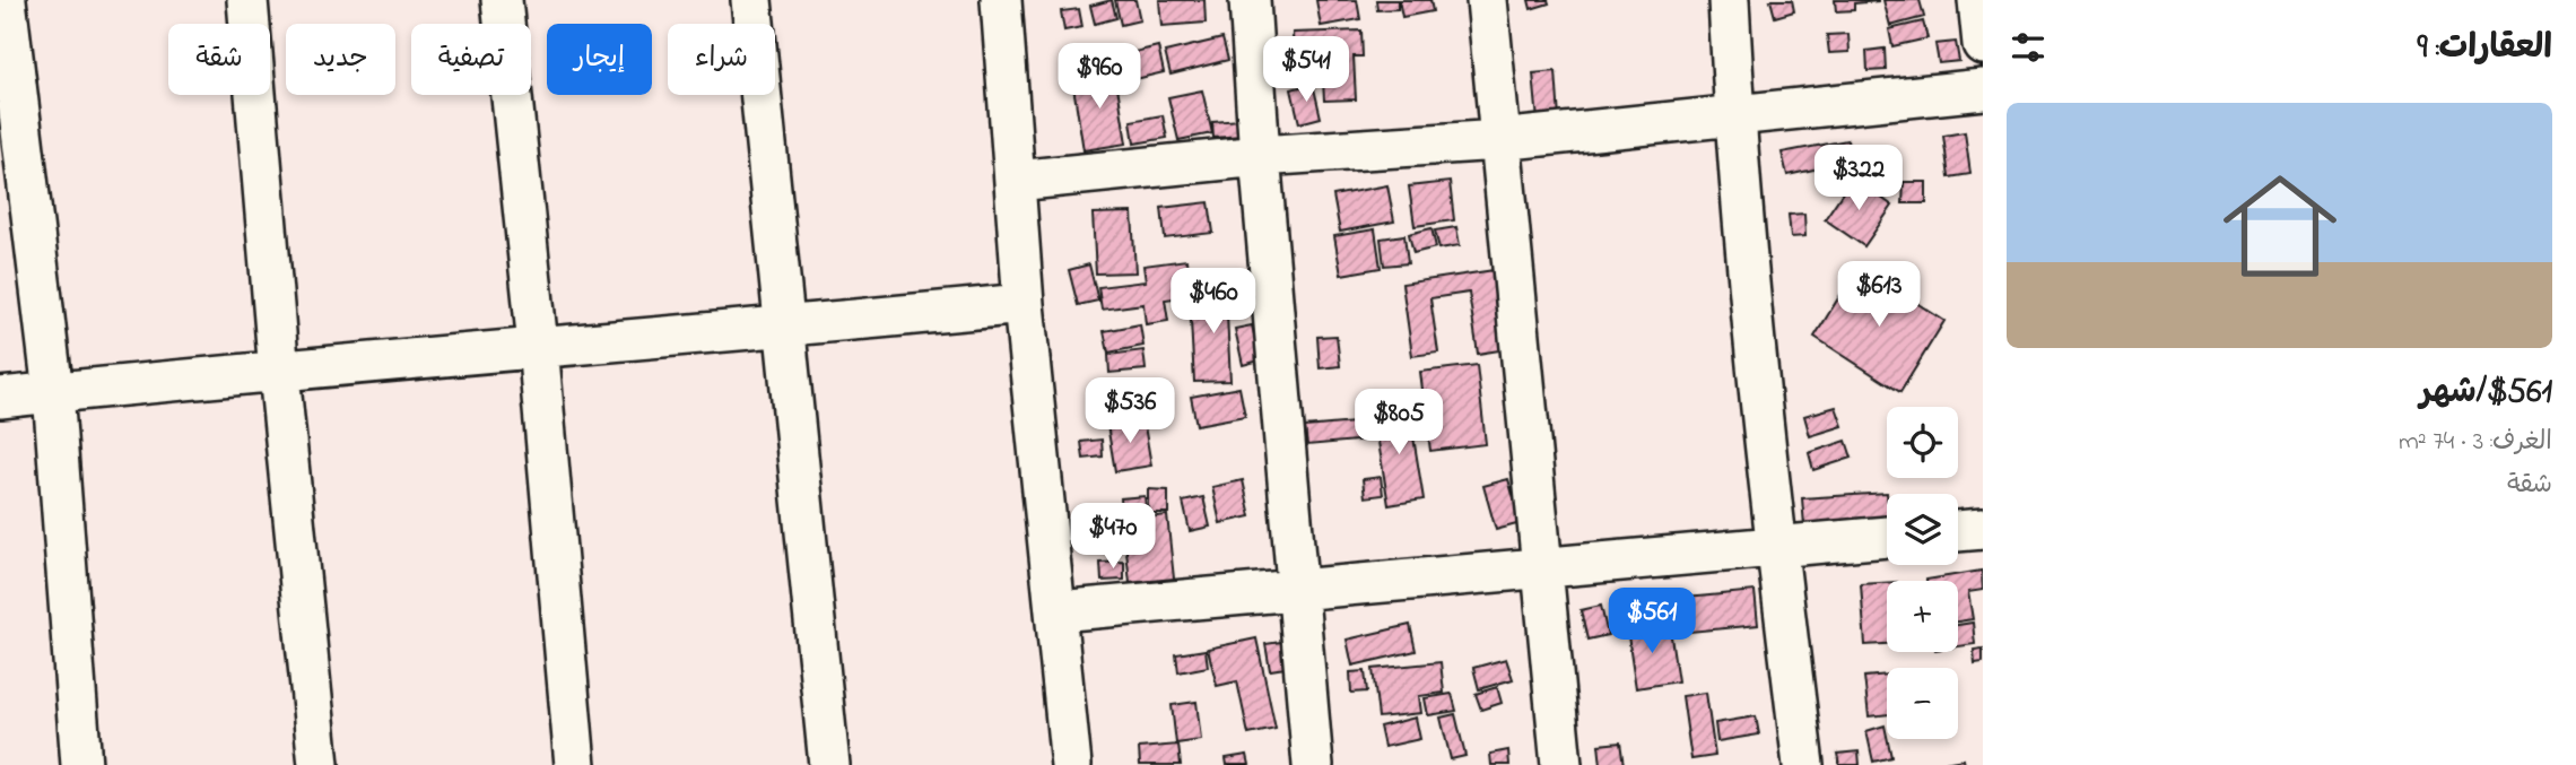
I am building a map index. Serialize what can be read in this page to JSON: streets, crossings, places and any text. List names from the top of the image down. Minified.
{"page":{"heading":"العقارات: 9","chip":["شراء","إيجار","تصفية","جديد","شقة"],"price":["$541","$960","$322","$613","$460","$536","$805","$470","$561"],"list":[{"name":"$561/شهر","note":"الغرف: 3 · 74 m² · شقة"}],"map_buttons":["+","−"]}}
